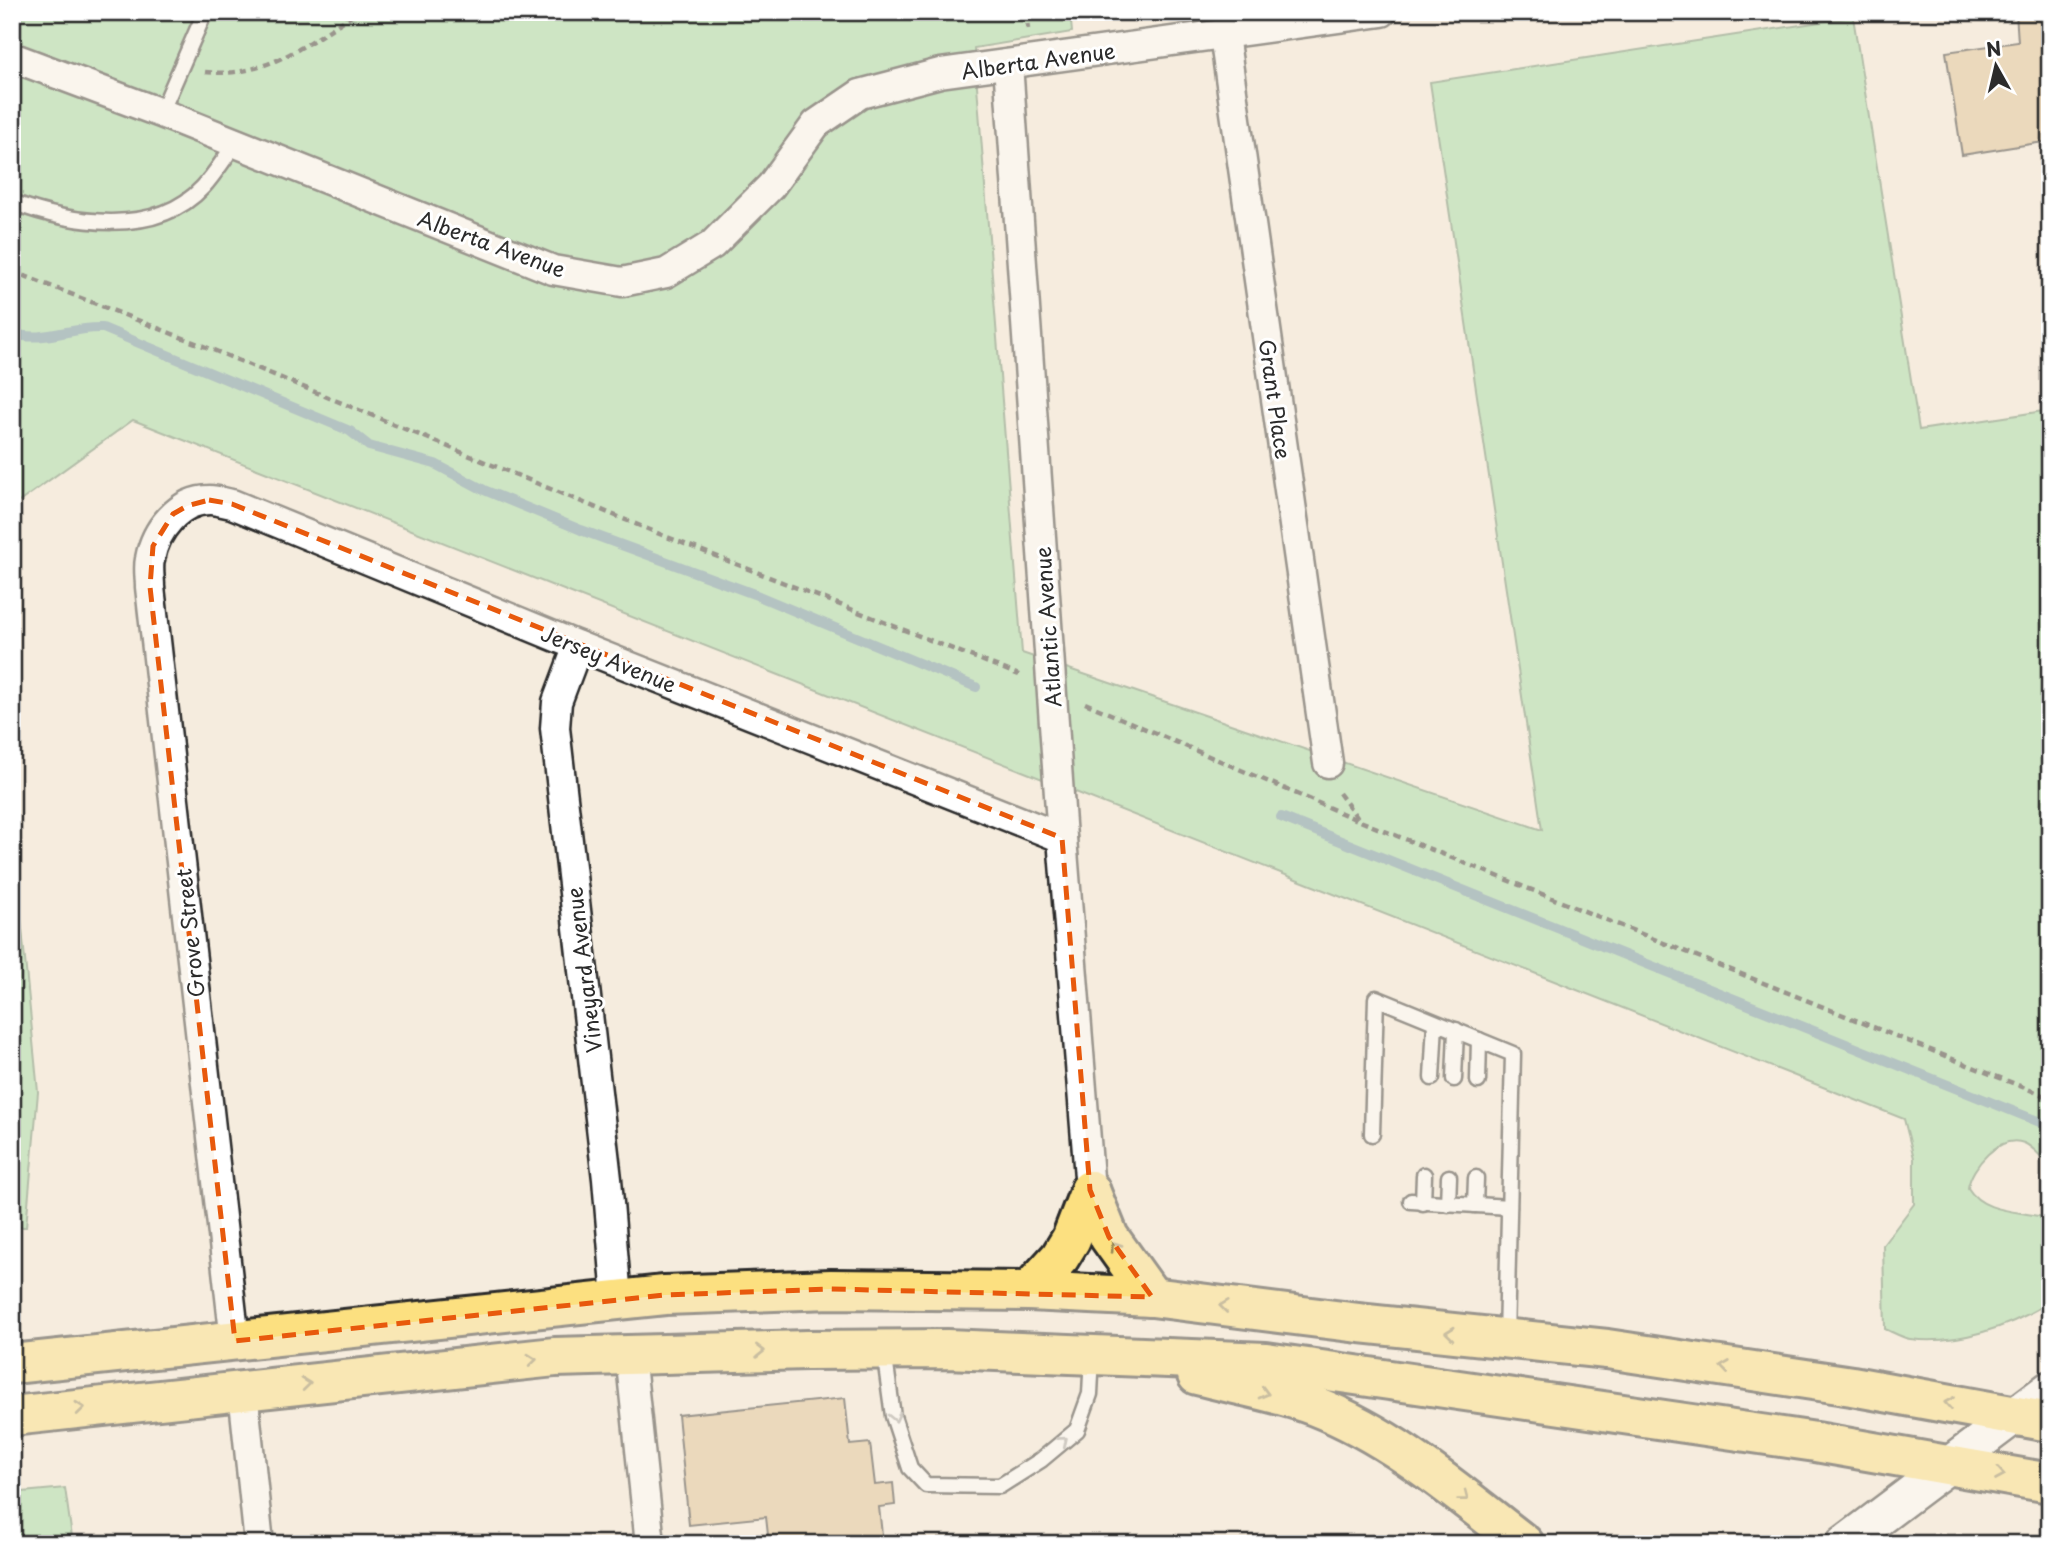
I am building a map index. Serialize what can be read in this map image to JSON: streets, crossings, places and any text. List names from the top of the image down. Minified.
{"streets":{"street":["Alberta Avenue","Grant Place","Atlantic Avenue","Jersey Avenue","Grove Street","Vineyard Avenue"]},"crossings":[["Alberta Avenue","Grant Place"],["Alberta Avenue","Atlantic Avenue"],["Atlantic Avenue","Jersey Avenue"],["Jersey Avenue","Grove Street"],["Jersey Avenue","Vineyard Avenue"]],"north":"top"}
